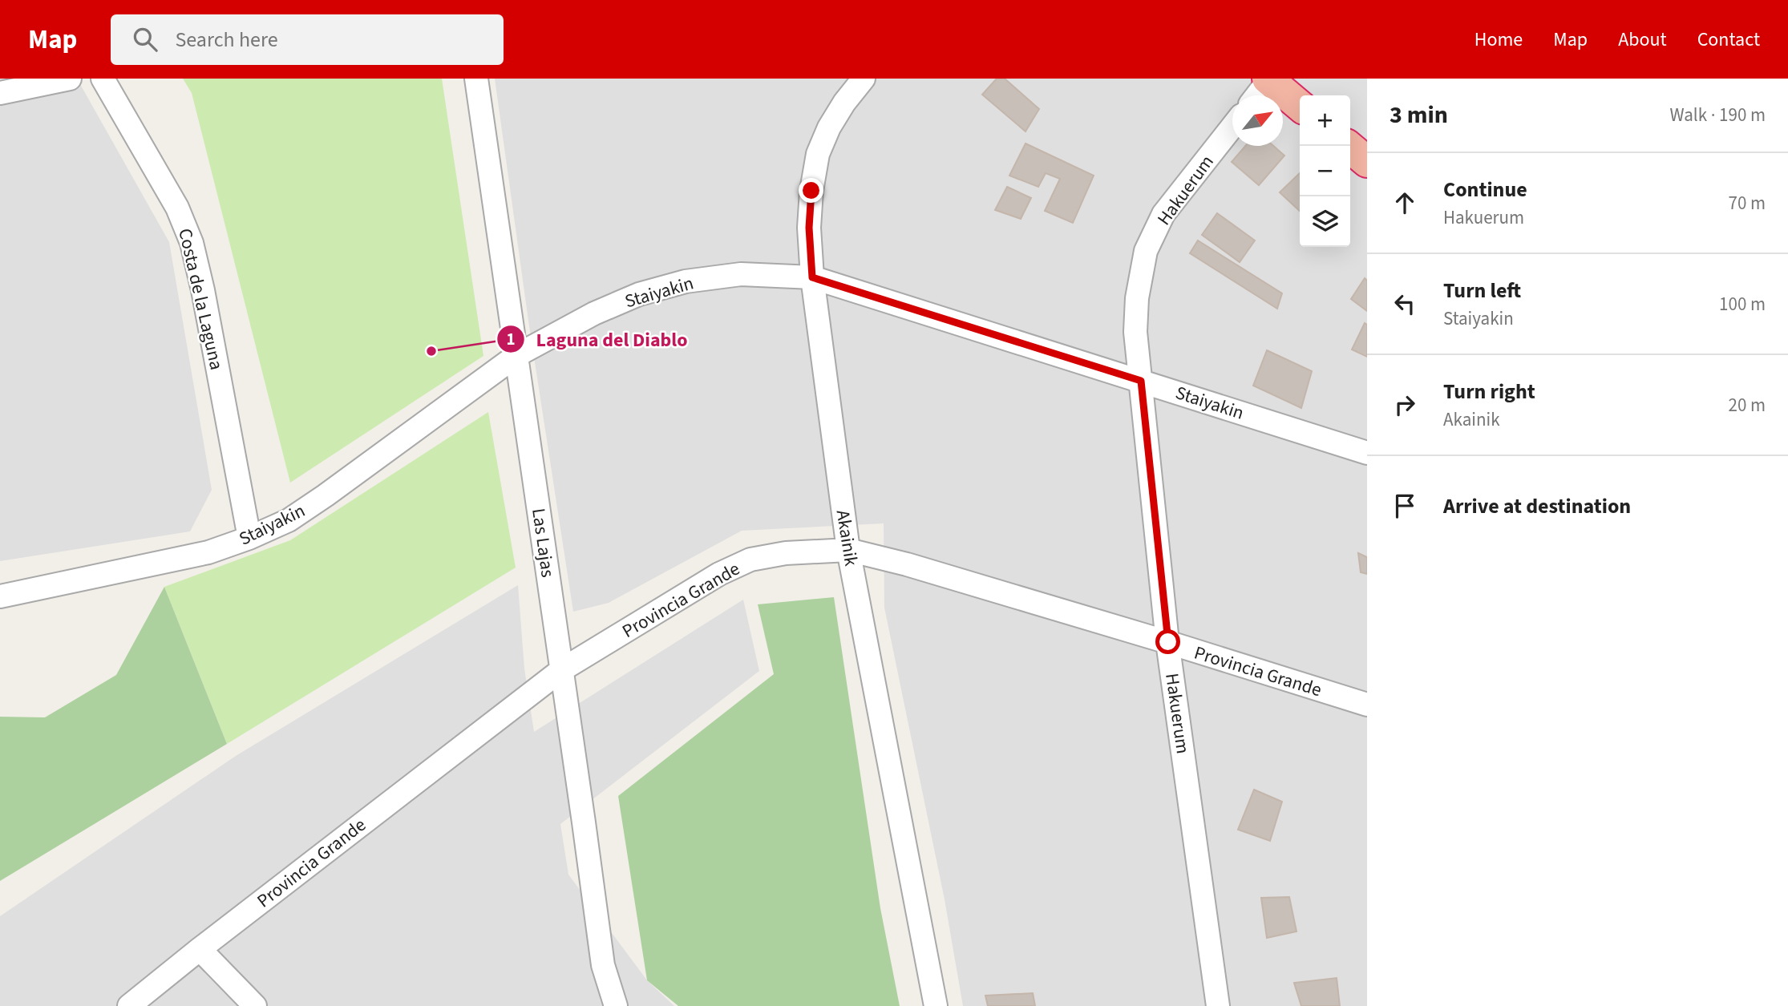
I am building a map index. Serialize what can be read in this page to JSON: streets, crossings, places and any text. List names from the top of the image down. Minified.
{"streets":{"street":["Hakuerum","Staiyakin","Costa de la Laguna","Akainik","Las Lajas","Provincia Grande"]},"crossings":[["Hakuerum","Staiyakin"],["Hakuerum","Provincia Grande"],["Staiyakin","Costa de la Laguna"],["Staiyakin","Akainik"],["Staiyakin","Las Lajas"],["Akainik","Provincia Grande"],["Las Lajas","Provincia Grande"]],"places":["Laguna del Diablo"],"north":"top right","page":{"header":"Map","search":"Search here","nav":["Home","Map","About","Contact"],"heading":["3 min","Walk · 190 m"],"map_buttons":["+","−"],"list":[["Continue","Hakuerum","70 m"],["Turn left","Staiyakin","100 m"],["Turn right","Akainik","20 m"],"Arrive at destination"]}}
